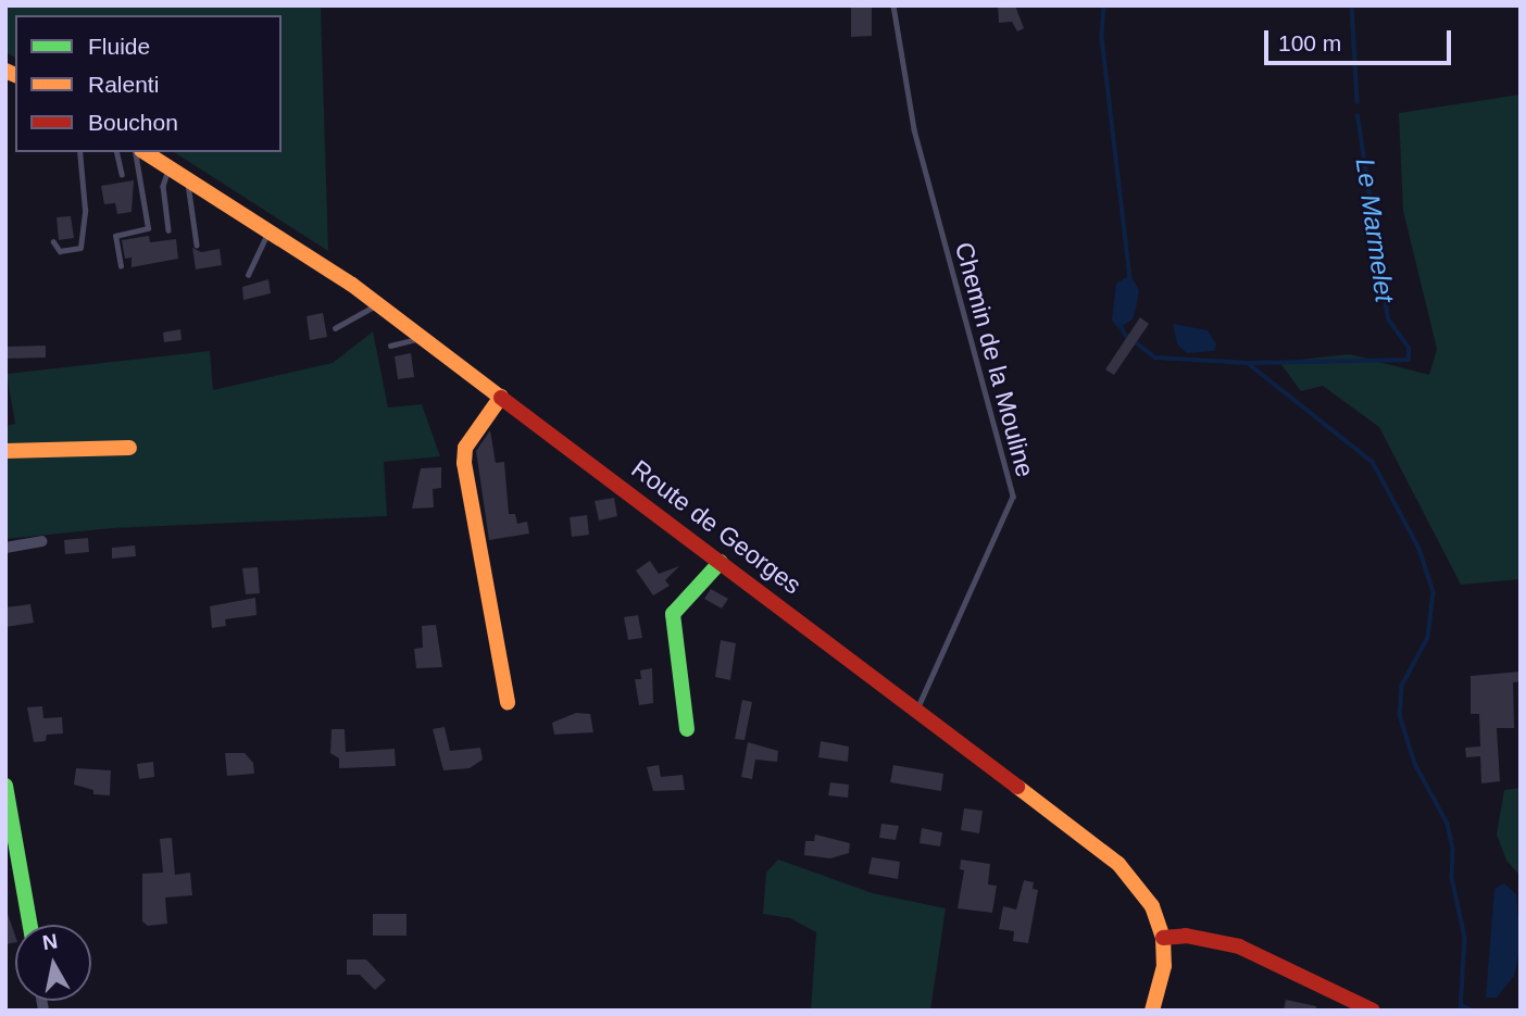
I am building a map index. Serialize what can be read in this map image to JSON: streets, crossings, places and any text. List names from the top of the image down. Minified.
{"streets":{"street":["Route de Georges"],"lane":["Chemin de la Mouline"]},"crossings":[["Chemin de la Mouline","Route de Georges"]],"water":["Le Marmelet"],"legend":["Fluide","Ralenti","Bouchon"],"scale_bar":"100 m","north":"top"}
